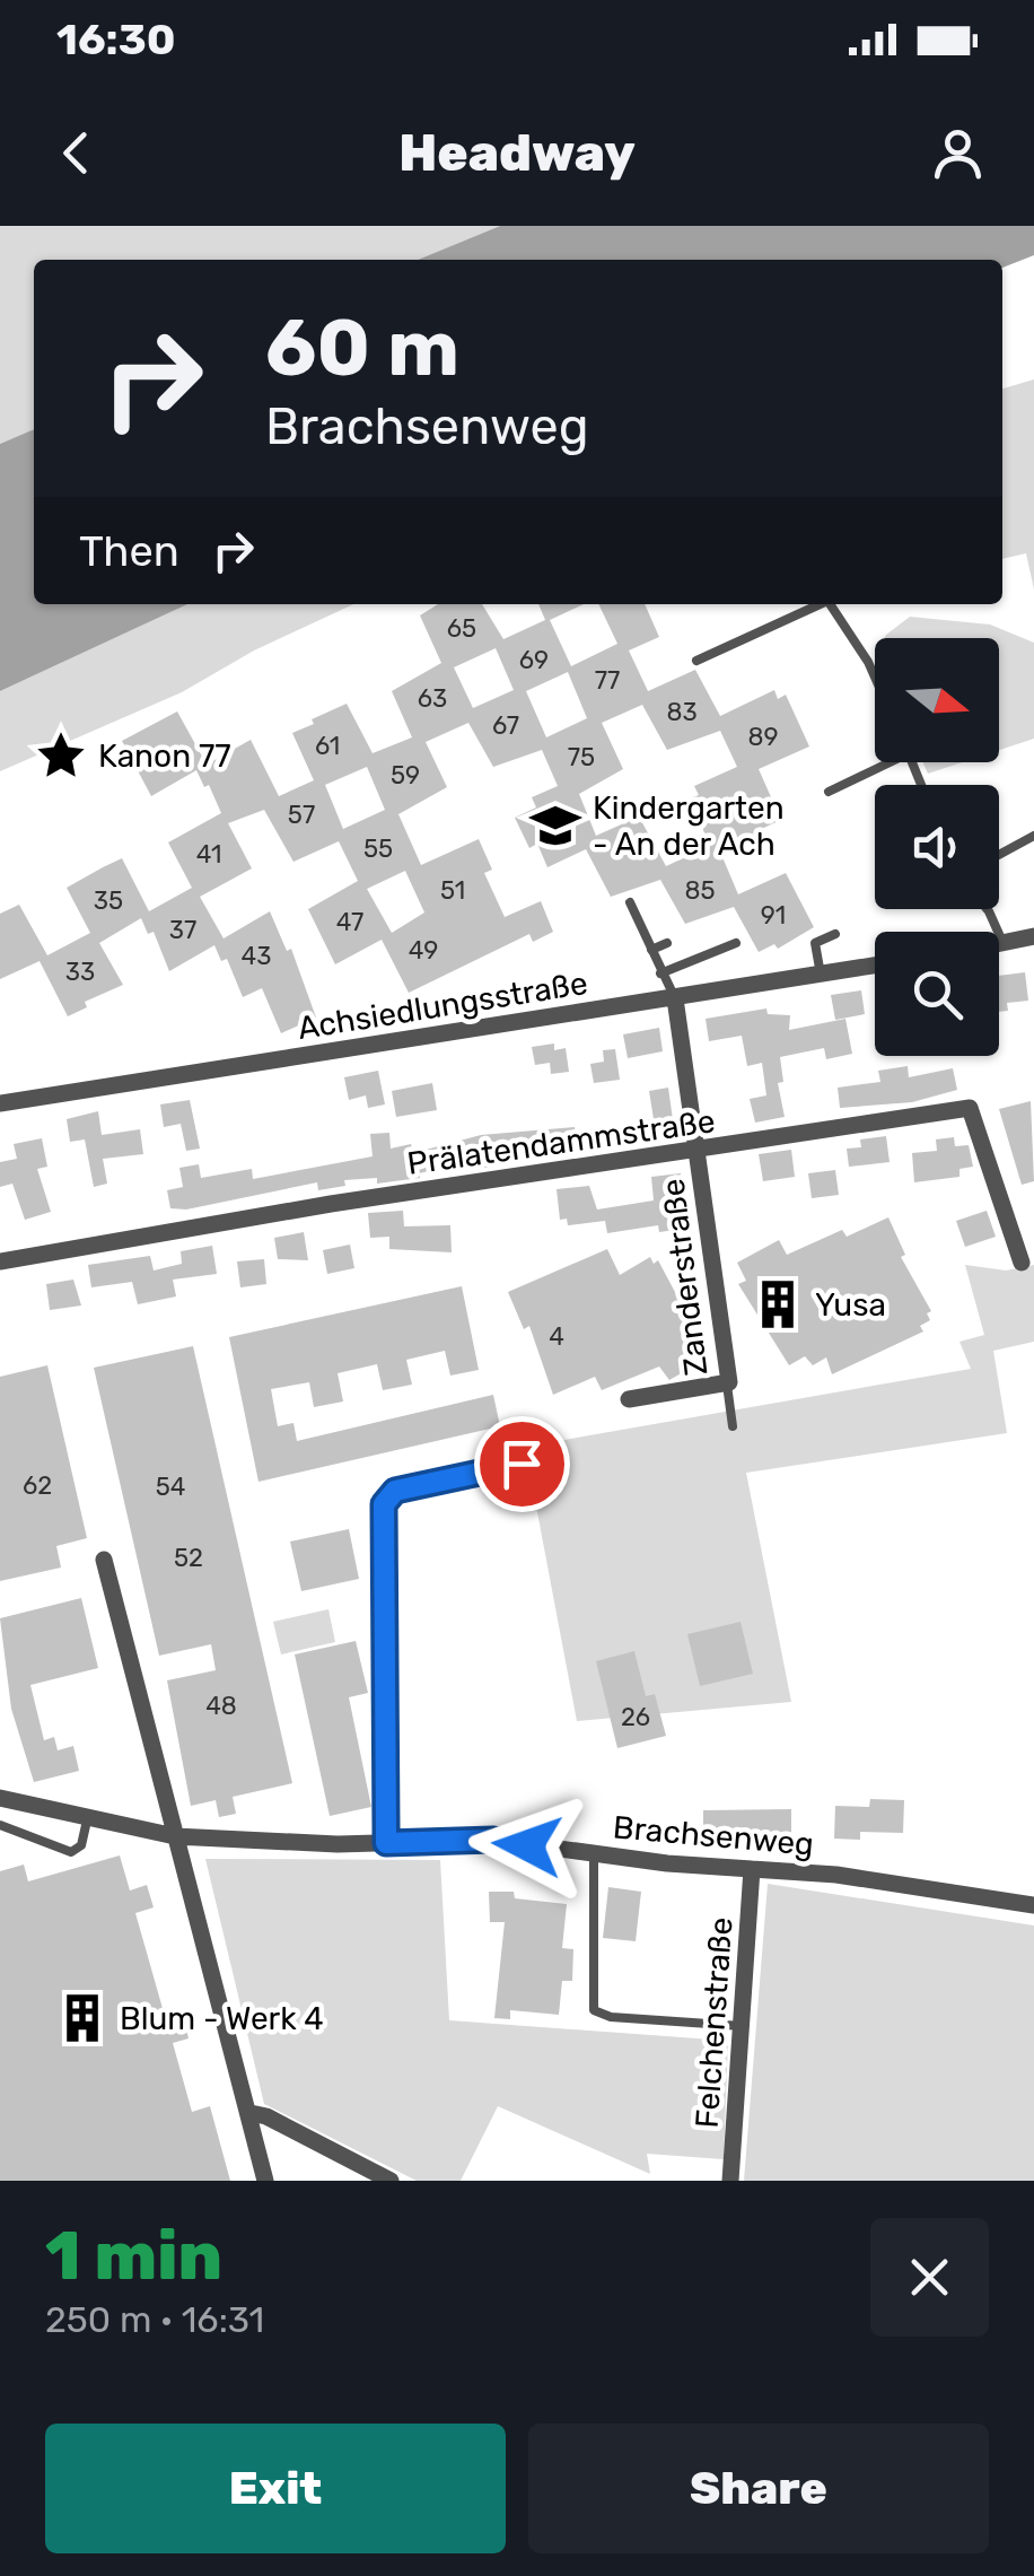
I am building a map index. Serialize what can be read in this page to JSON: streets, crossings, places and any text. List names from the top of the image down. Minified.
{"streets":{"street":["Achsiedlungsstraße","Prälatendammstraße","Zanderstraße","Brachsenweg","Felchenstraße"]},"crossings":[["Achsiedlungsstraße","Zanderstraße"],["Prälatendammstraße","Zanderstraße"],["Brachsenweg","Felchenstraße"]],"places":{"place":["Kanon 77"],"school or university":["Kindergarten - An der Ach"],"building":["Yusa","Blum - Werk 4"]},"house_numbers":["65","69","77","63","83","67","89","61","75","59","57","55","41","51","85","35","91","47","37","49","43","33","4","62","54","52","48","26"],"north":"right","page":{"status":"16:30","header":"Headway","turn":["60 m","Brachsenweg"],"then":"Then","heading":["1 min","250 m · 16:31"],"buttons":["Exit","Share"]}}
